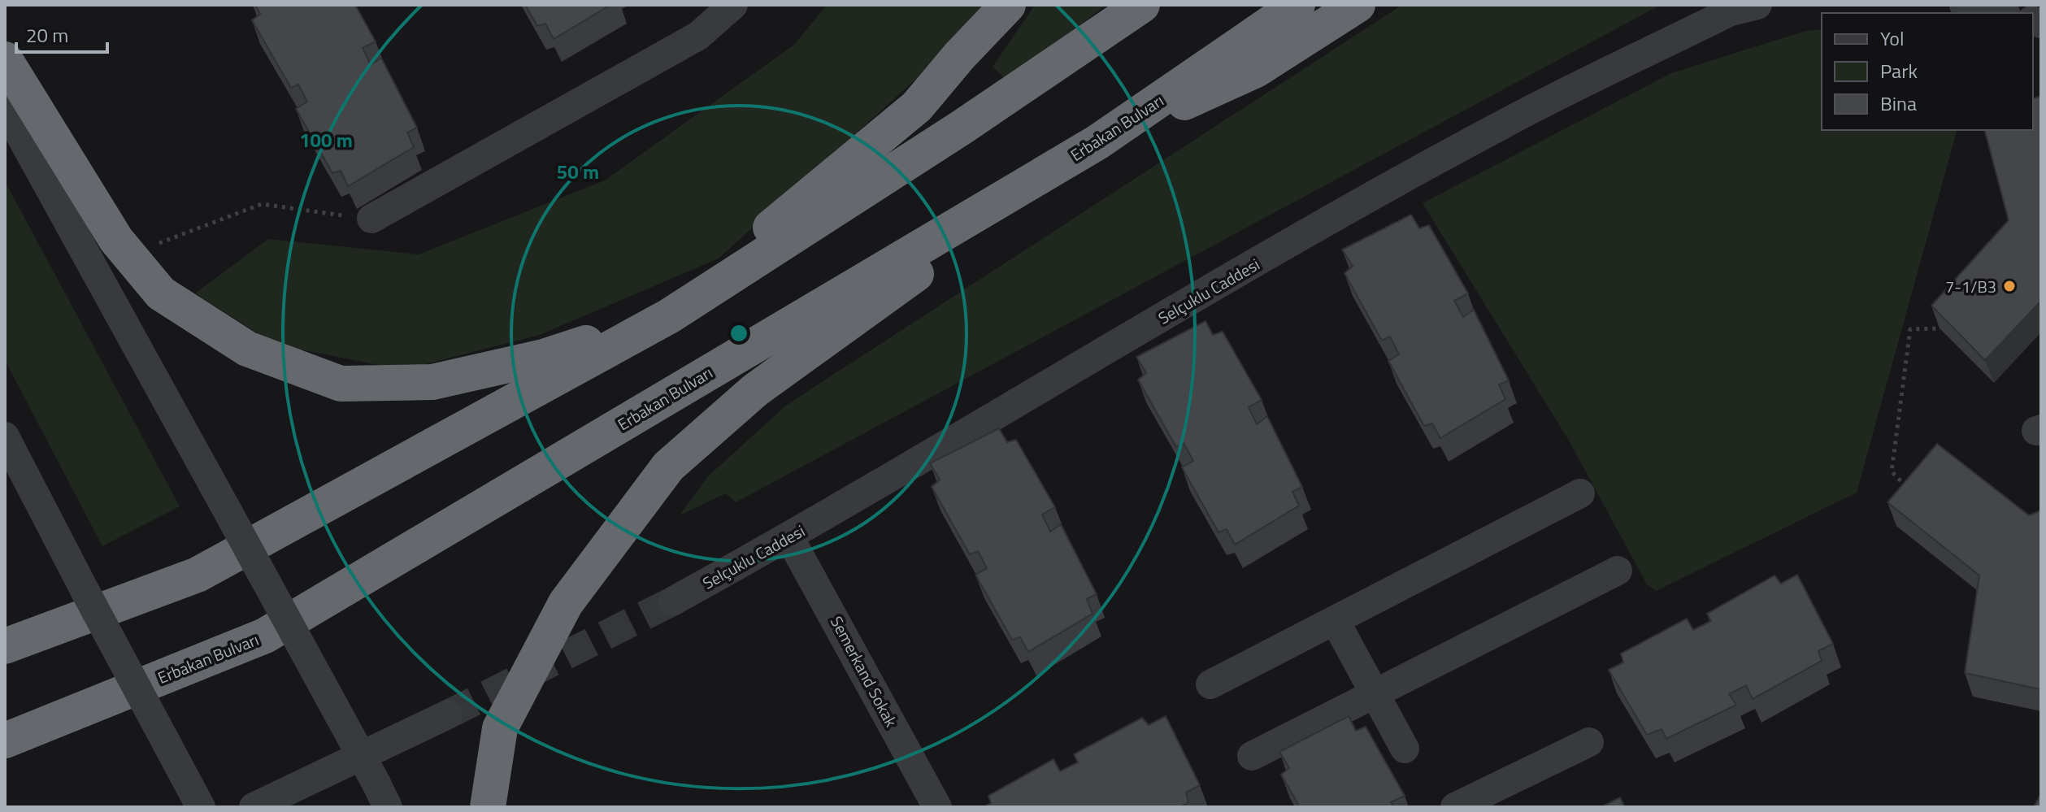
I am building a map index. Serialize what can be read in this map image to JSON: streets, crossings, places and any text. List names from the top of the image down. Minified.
{"streets":{"highway":["Erbakan Bulvarı"],"street":["Selçuklu Caddesi","Semerkand Sokak"]},"crossings":[["Selçuklu Caddesi","Semerkand Sokak"]],"places":["7-1/B3"],"legend":["Yol","Park","Bina"],"scale_bar":"20 m","rings":["100 m","50 m"]}
